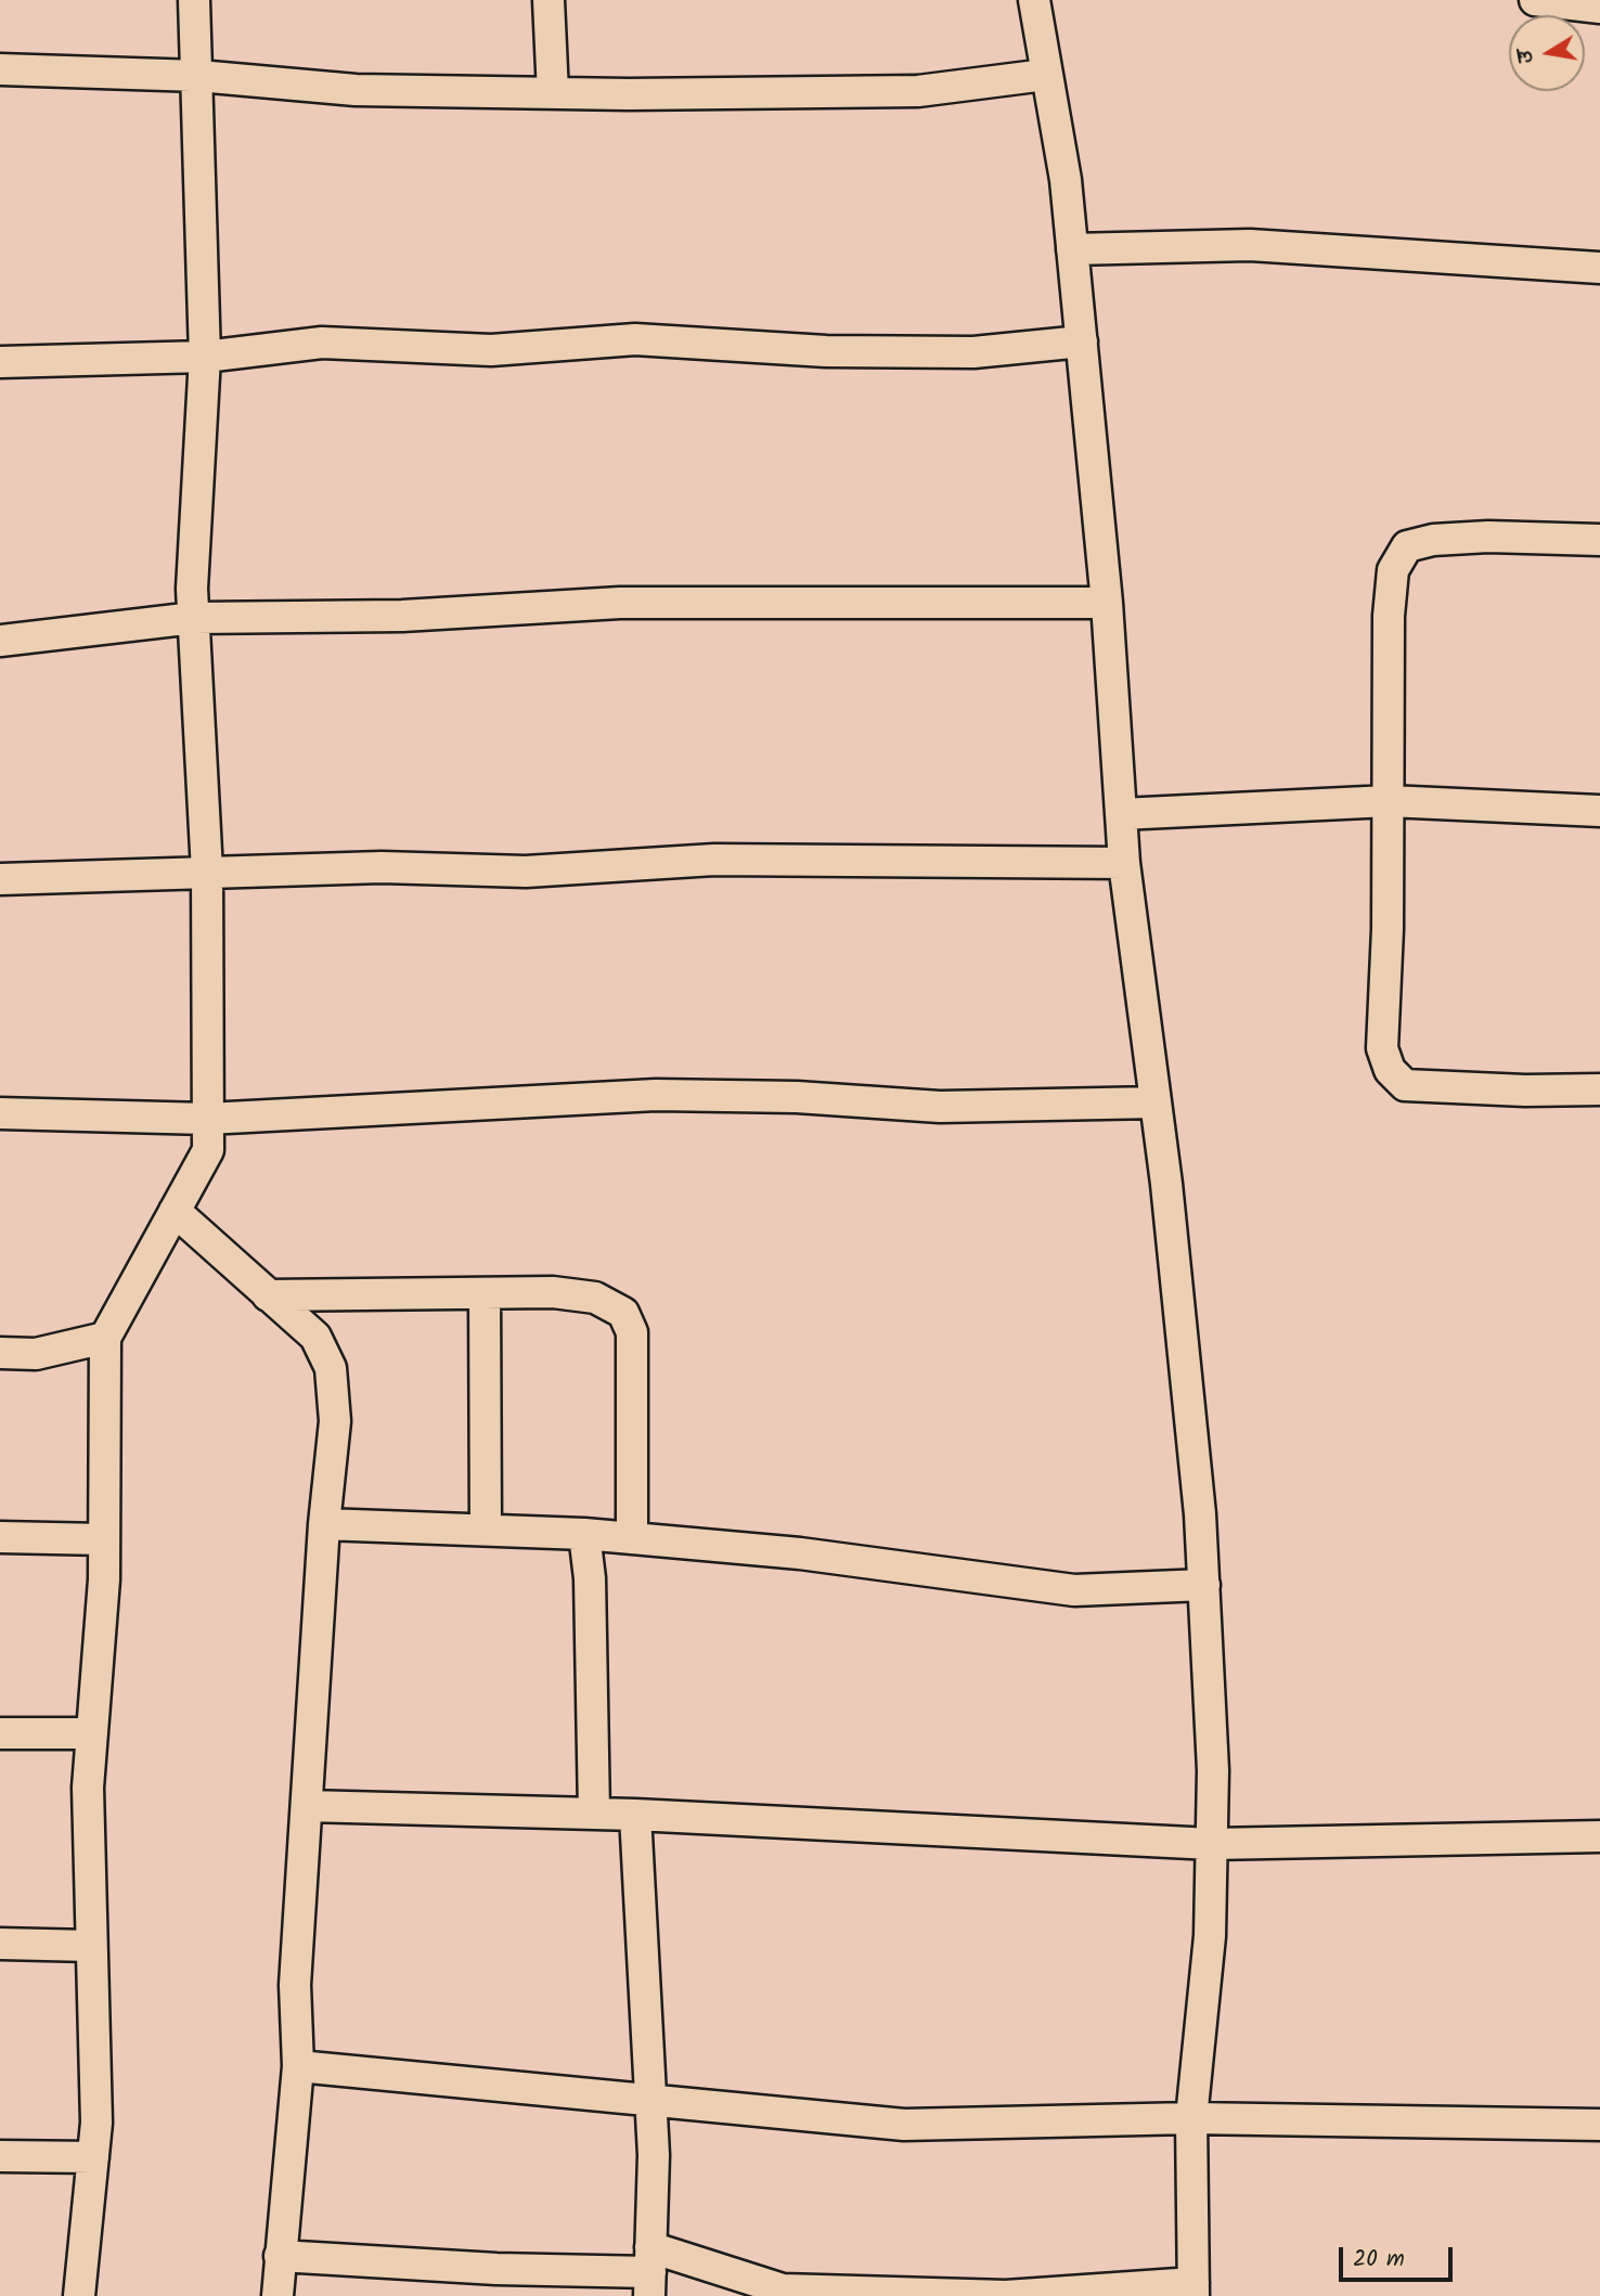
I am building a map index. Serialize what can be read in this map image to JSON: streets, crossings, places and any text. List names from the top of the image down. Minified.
{"scale_bar":"20 m","north":"left"}
